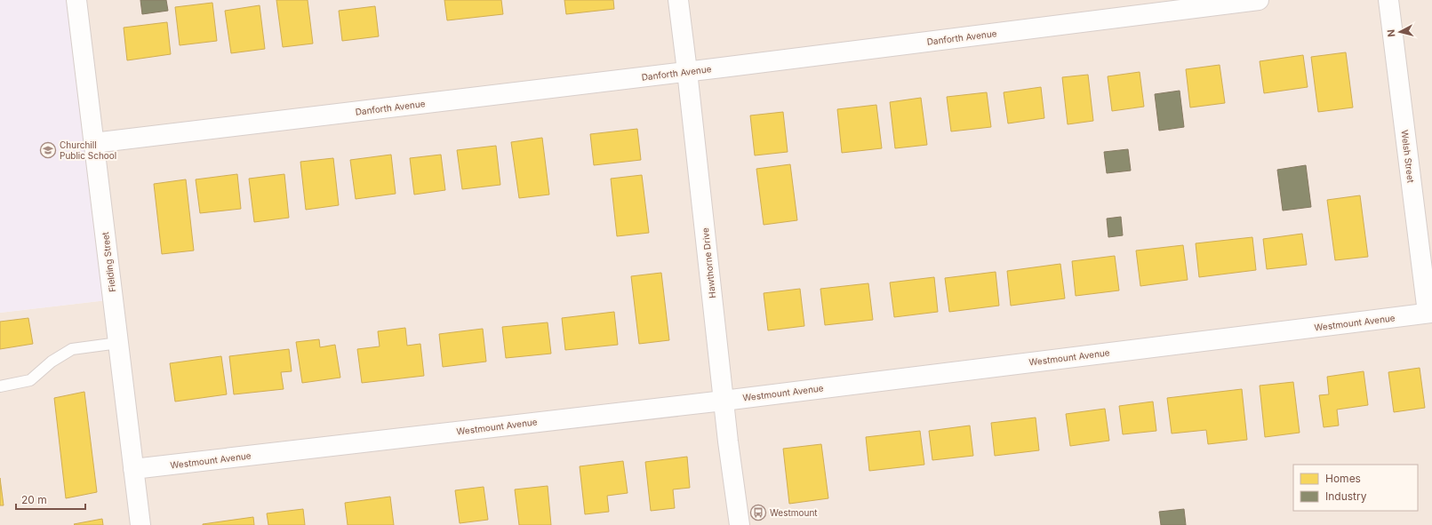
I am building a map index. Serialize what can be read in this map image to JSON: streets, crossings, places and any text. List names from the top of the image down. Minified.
{"streets":{"street":["Danforth Avenue","Welsh Street","Fielding Street","Hawthorne Drive","Westmount Avenue"]},"crossings":[["Danforth Avenue","Fielding Street"],["Danforth Avenue","Hawthorne Drive"],["Welsh Street","Westmount Avenue"],["Fielding Street","Westmount Avenue"],["Hawthorne Drive","Westmount Avenue"]],"places":{"school or university":["Churchill Public School"],"bus stop":["Westmount"]},"legend":["Homes","Industry"],"scale_bar":"20 m","north":"left"}
